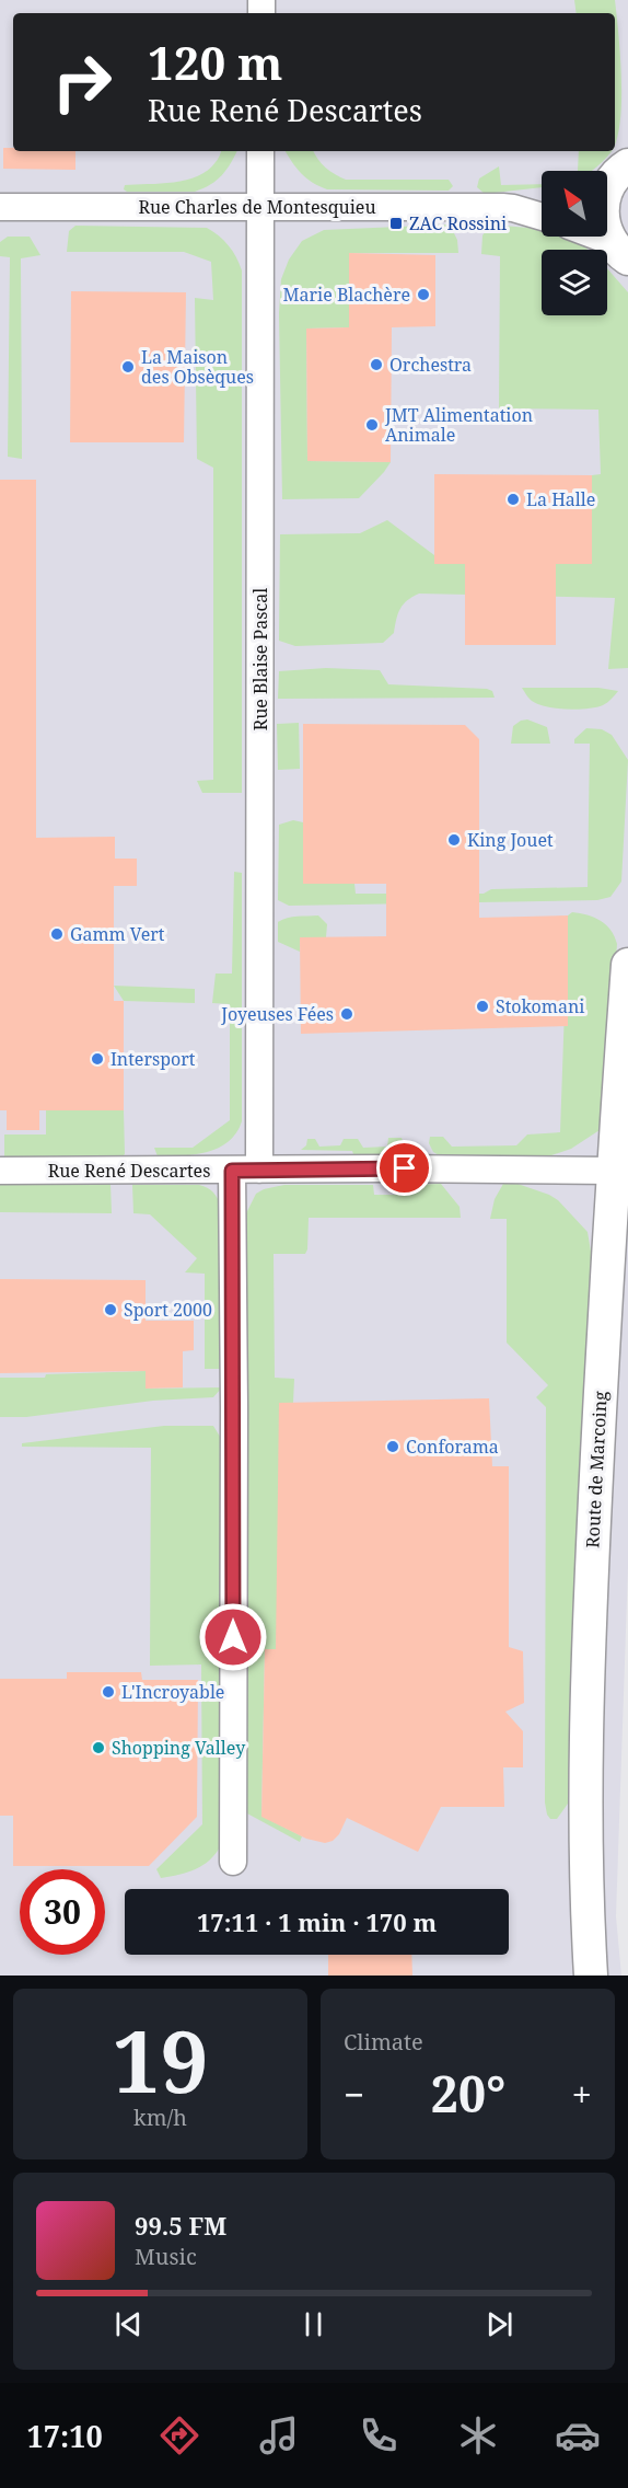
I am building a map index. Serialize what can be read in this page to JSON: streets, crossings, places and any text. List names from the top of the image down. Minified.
{"streets":{"street":["Rue Charles de Montesquieu","Rue Blaise Pascal","Rue René Descartes","Route de Marcoing"]},"crossings":[["Rue Charles de Montesquieu","Rue Blaise Pascal"],["Rue Blaise Pascal","Rue René Descartes"],["Rue René Descartes","Route de Marcoing"]],"places":{"transit":["ZAC Rossini"],"other":["Marie Blachère","Orchestra","La Maison des Obsèques","JMT Alimentation Animale","La Halle","King Jouet","Gamm Vert","Stokomani","Joyeuses Fées","Intersport","Sport 2000","Conforama","L'Incroyable","Shopping Valley"]},"north":"top left","page":{"turn":["120 m","Rue René Descartes"],"limit":"30","trip":"17:11 · 1 min · 170 m","tile":[["19","km/h"],"Climate"],"heat":["−","20°","+"],"song":["99.5 FM","Music"],"tabs":"17:10"}}
